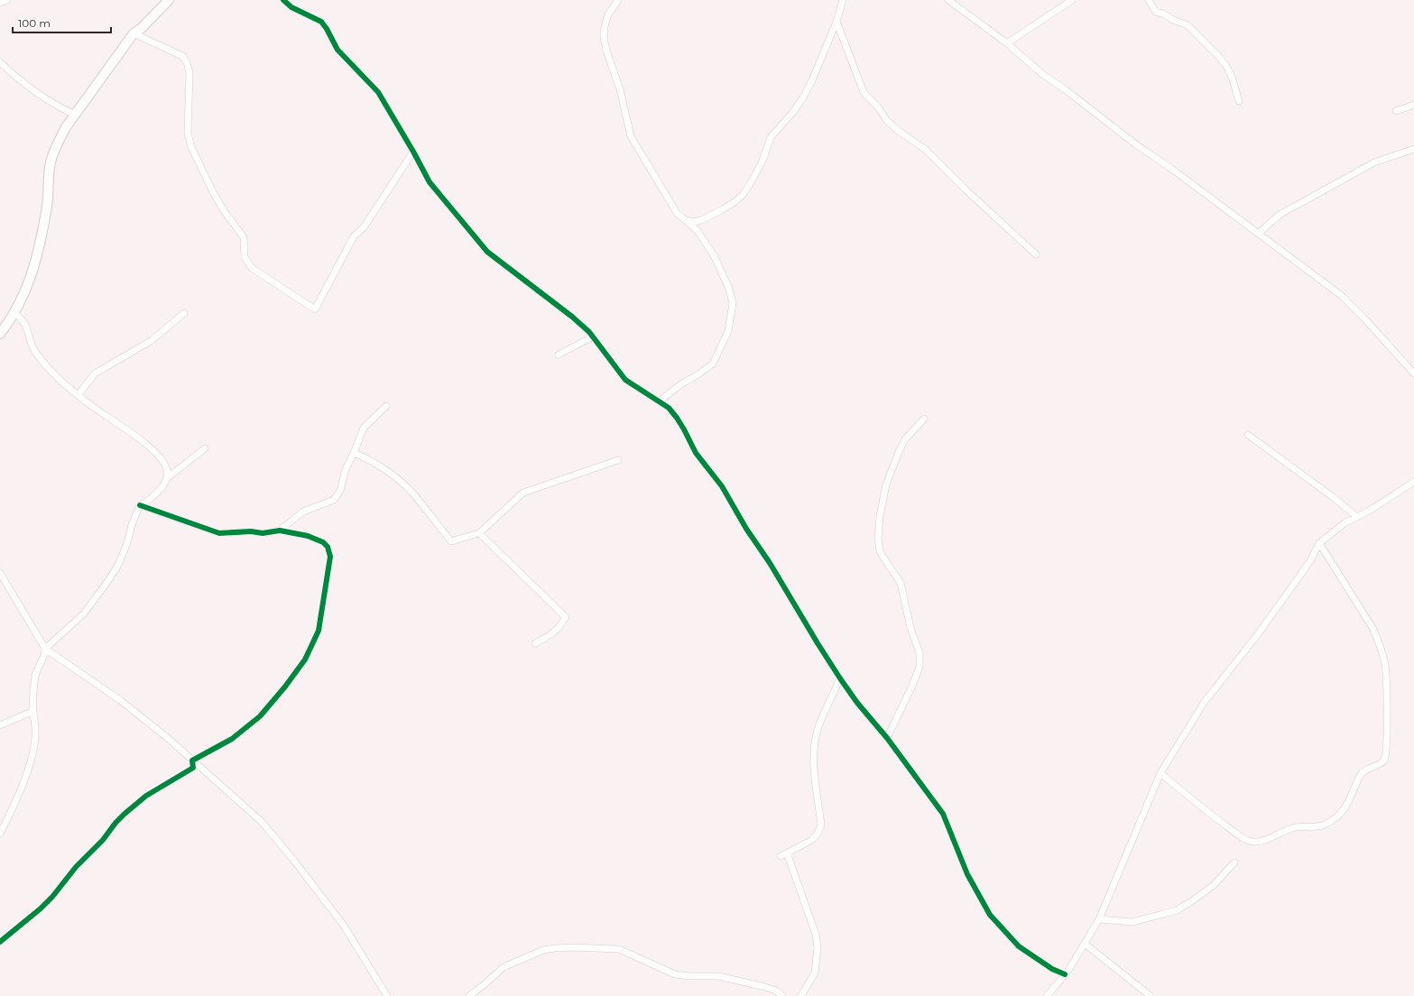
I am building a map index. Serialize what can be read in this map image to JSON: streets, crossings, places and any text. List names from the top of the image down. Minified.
{"scale_bar":"100 m"}
